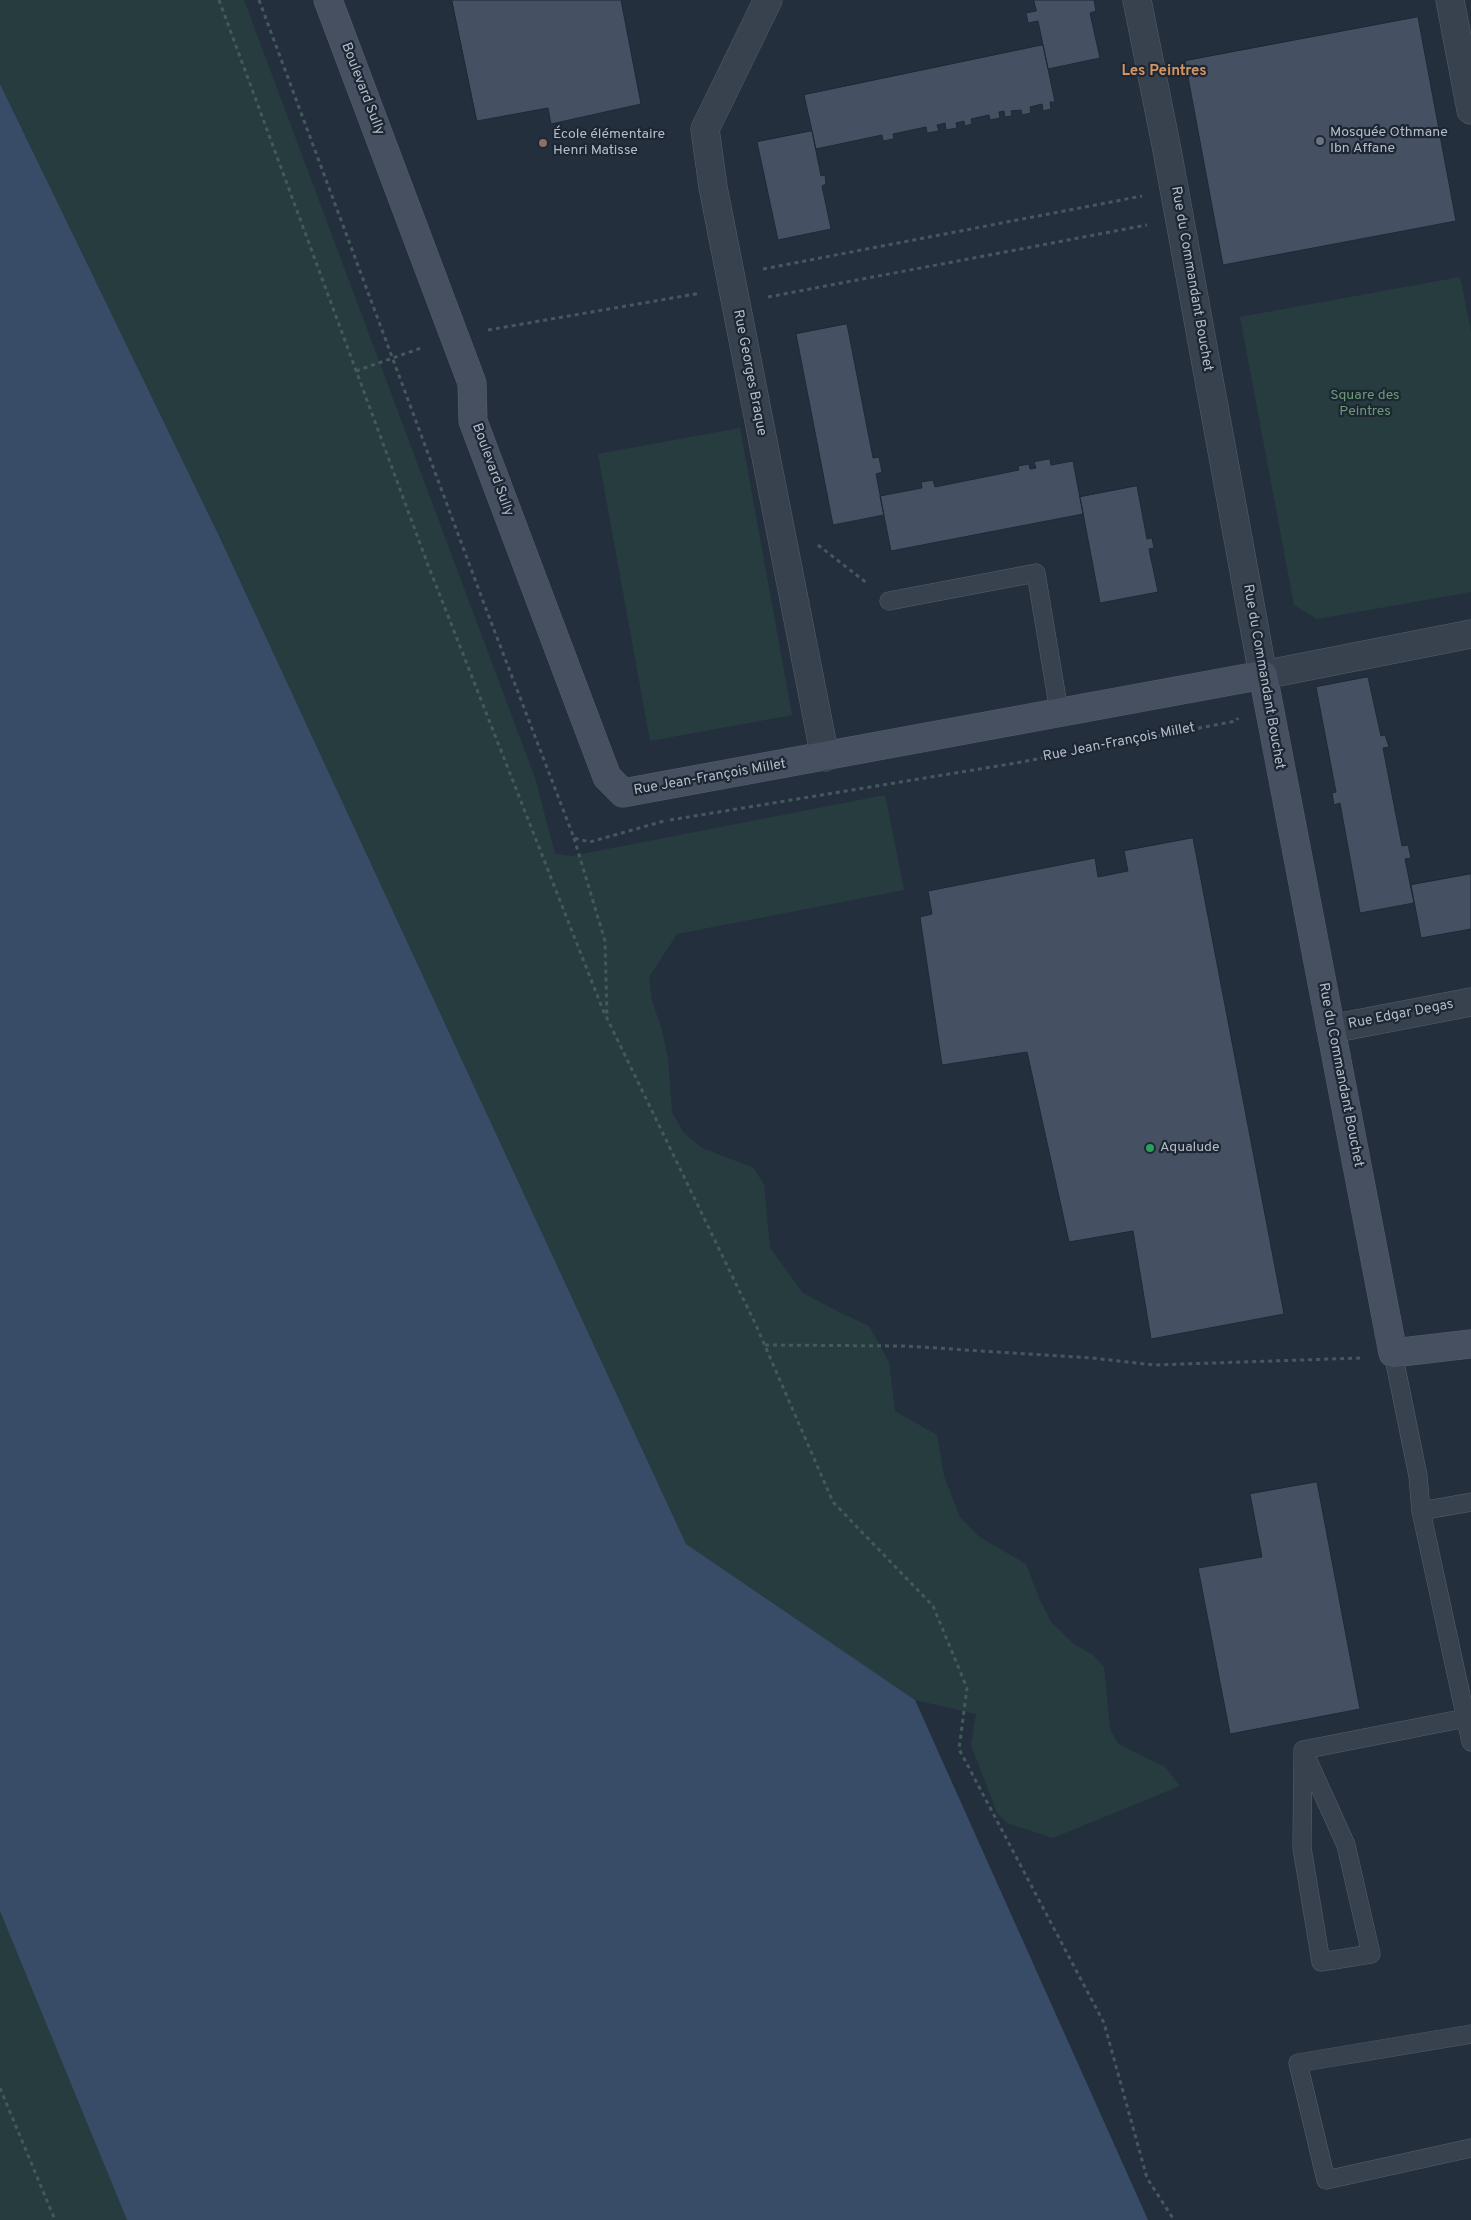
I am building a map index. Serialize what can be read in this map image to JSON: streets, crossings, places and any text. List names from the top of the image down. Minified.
{"streets":{"street":["Boulevard Sully","Rue du Commandant Bouchet","Rue Georges Braque","Rue Jean-François Millet","Rue Edgar Degas"]},"crossings":[["Boulevard Sully","Rue Jean-François Millet"],["Rue du Commandant Bouchet","Rue Jean-François Millet"],["Rue du Commandant Bouchet","Rue Edgar Degas"],["Rue Georges Braque","Rue Jean-François Millet"]],"districts":["Les Peintres"],"parks":["Square des Peintres"],"places":["Mosquée Othmane Ibn Affane","École élémentaire Henri Matisse","Aqualude"]}
